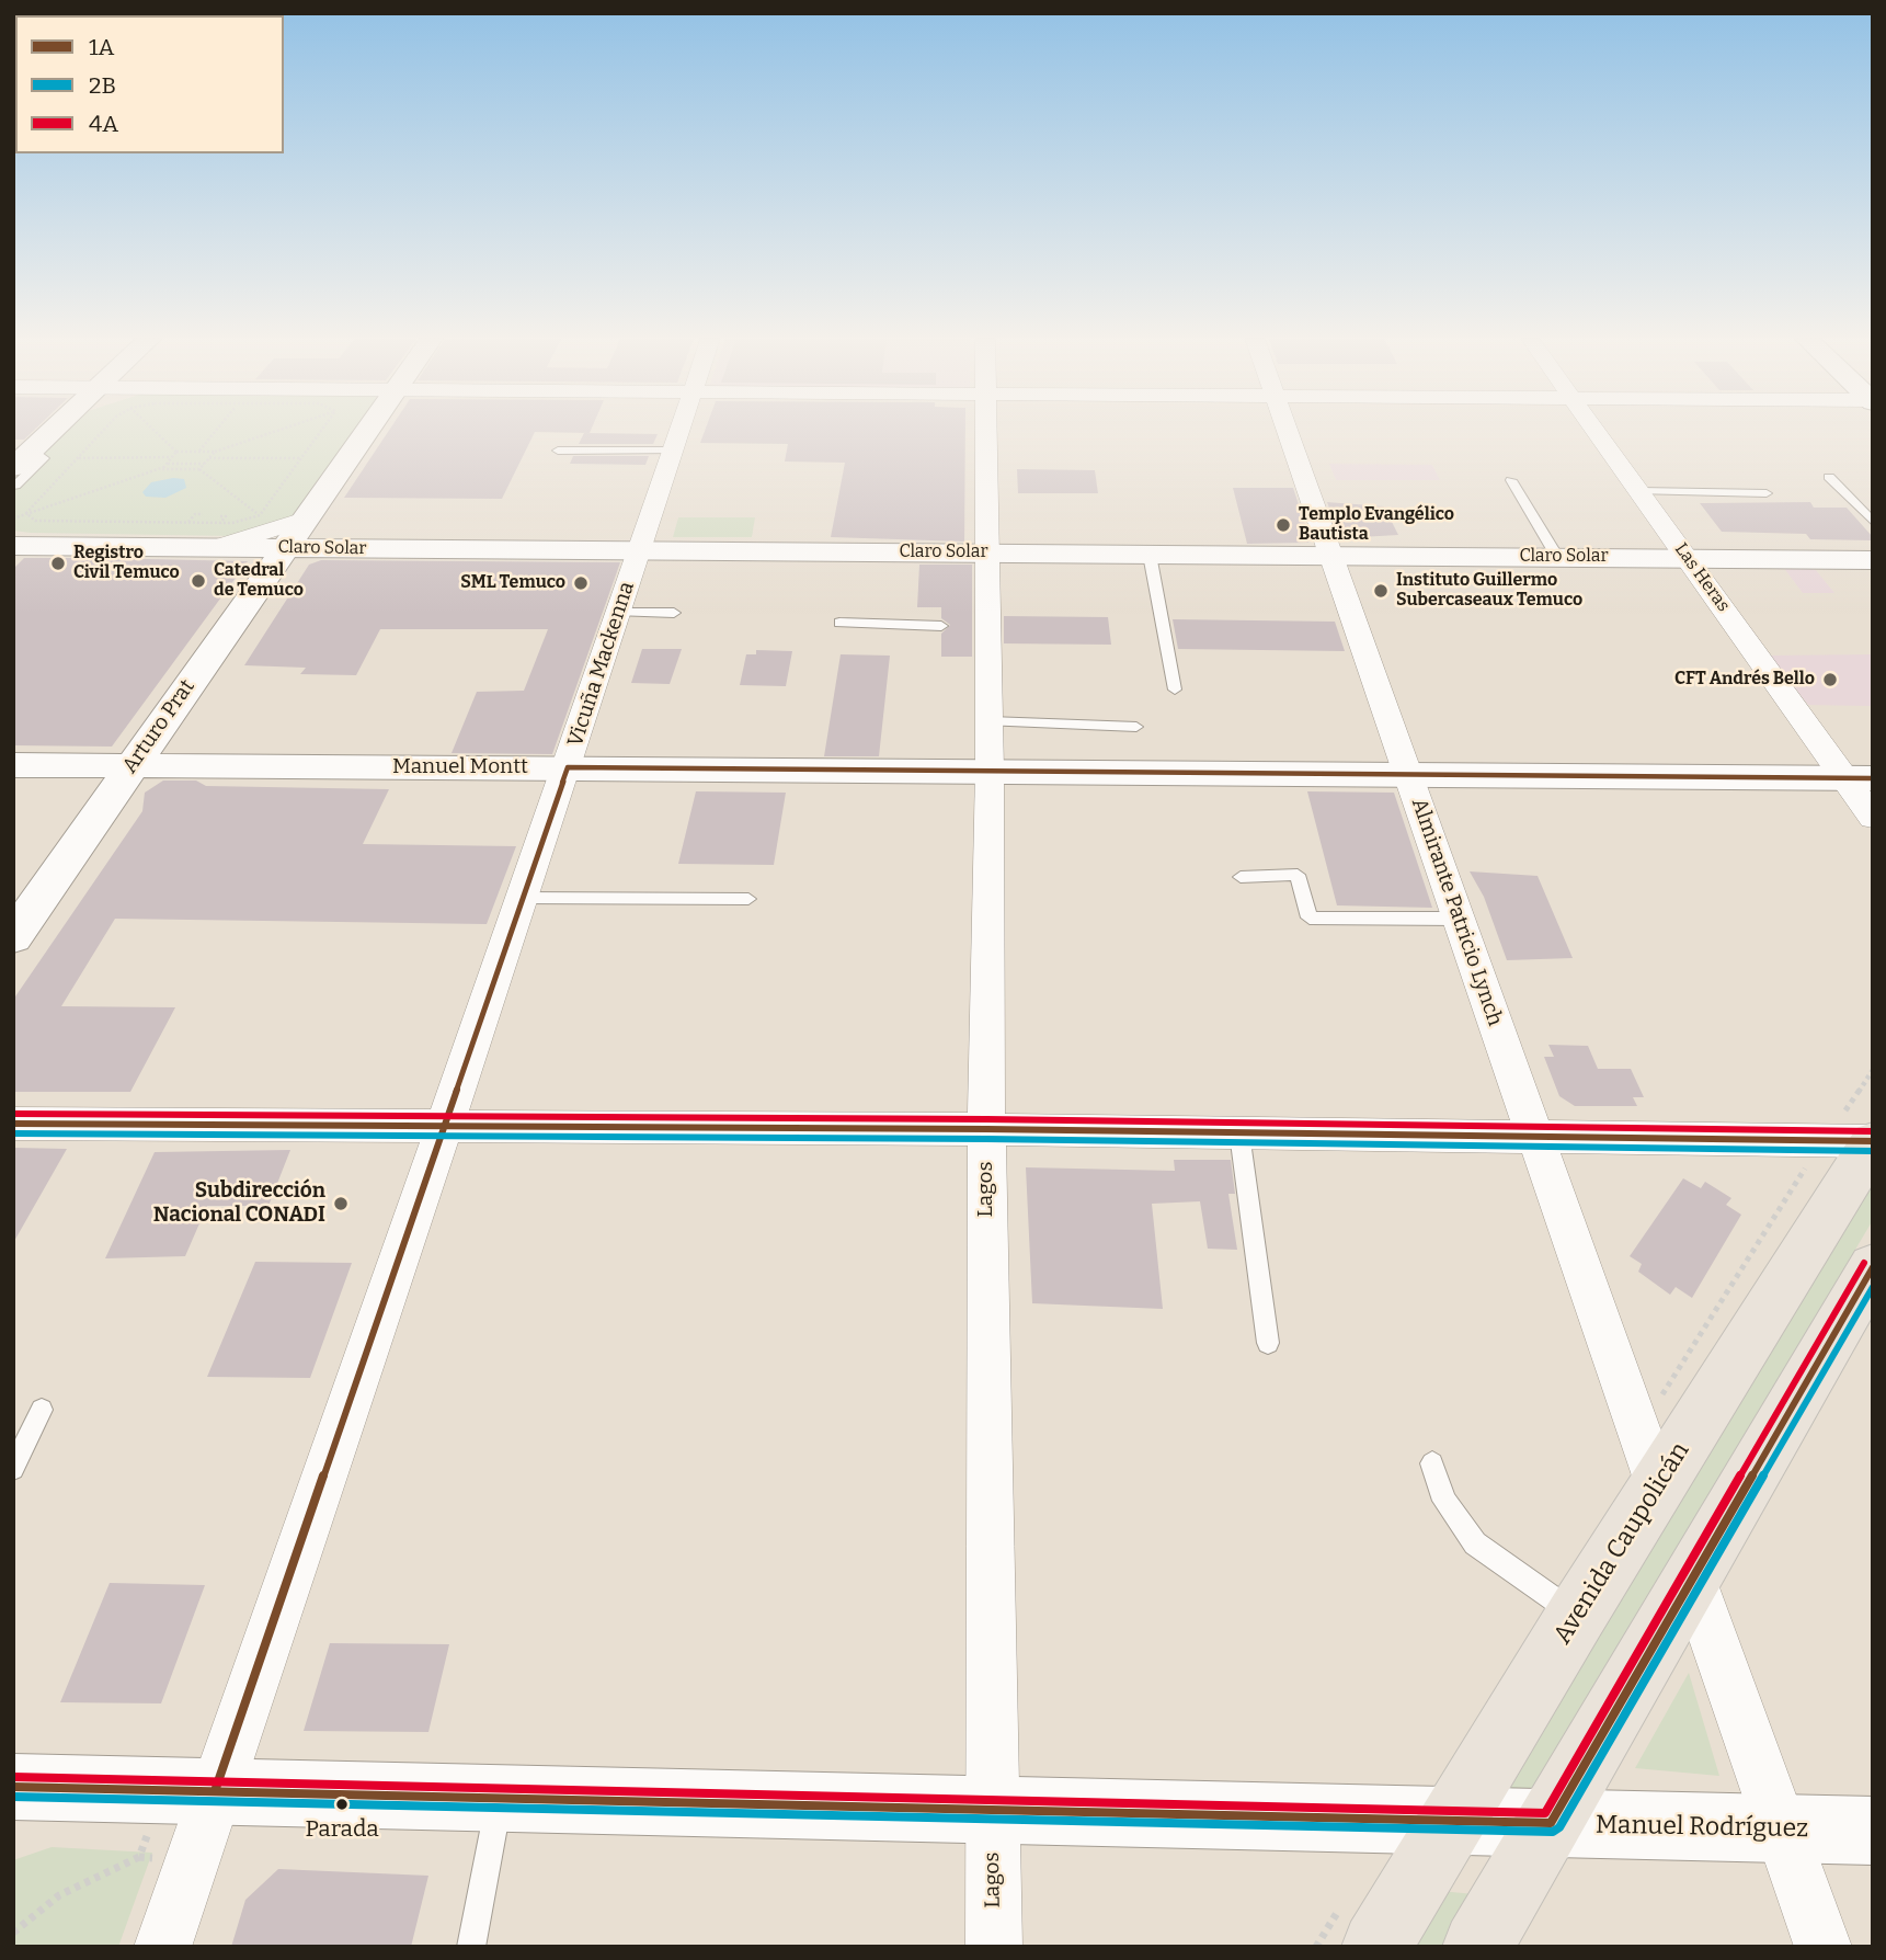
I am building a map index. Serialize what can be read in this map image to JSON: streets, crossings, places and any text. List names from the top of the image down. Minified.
{"streets":{"main road":["Avenida Caupolicán"],"street":["Claro Solar","Las Heras","Vicuña Mackenna","Arturo Prat","Manuel Montt","Almirante Patricio Lynch","Lagos","Manuel Rodríguez"]},"crossings":[["Claro Solar","Las Heras"],["Claro Solar","Vicuña Mackenna"],["Claro Solar","Arturo Prat"],["Claro Solar","Almirante Patricio Lynch"],["Claro Solar","Lagos"],["Las Heras","Manuel Montt"],["Vicuña Mackenna","Manuel Montt"],["Vicuña Mackenna","Manuel Rodríguez"],["Arturo Prat","Manuel Montt"],["Manuel Montt","Almirante Patricio Lynch"],["Manuel Montt","Lagos"],["Almirante Patricio Lynch","Avenida Caupolicán"],["Lagos","Manuel Rodríguez"],["Avenida Caupolicán","Manuel Rodríguez"]],"places":["Templo Evangélico Bautista","Registro Civil Temuco","Catedral de Temuco","SML Temuco","Instituto Guillermo Subercaseaux Temuco","CFT Andrés Bello","Subdirección Nacional CONADI","Parada"],"lines":["transit line 1A","transit line 4A","transit line 2B"],"legend":["1A","2B","4A"]}
